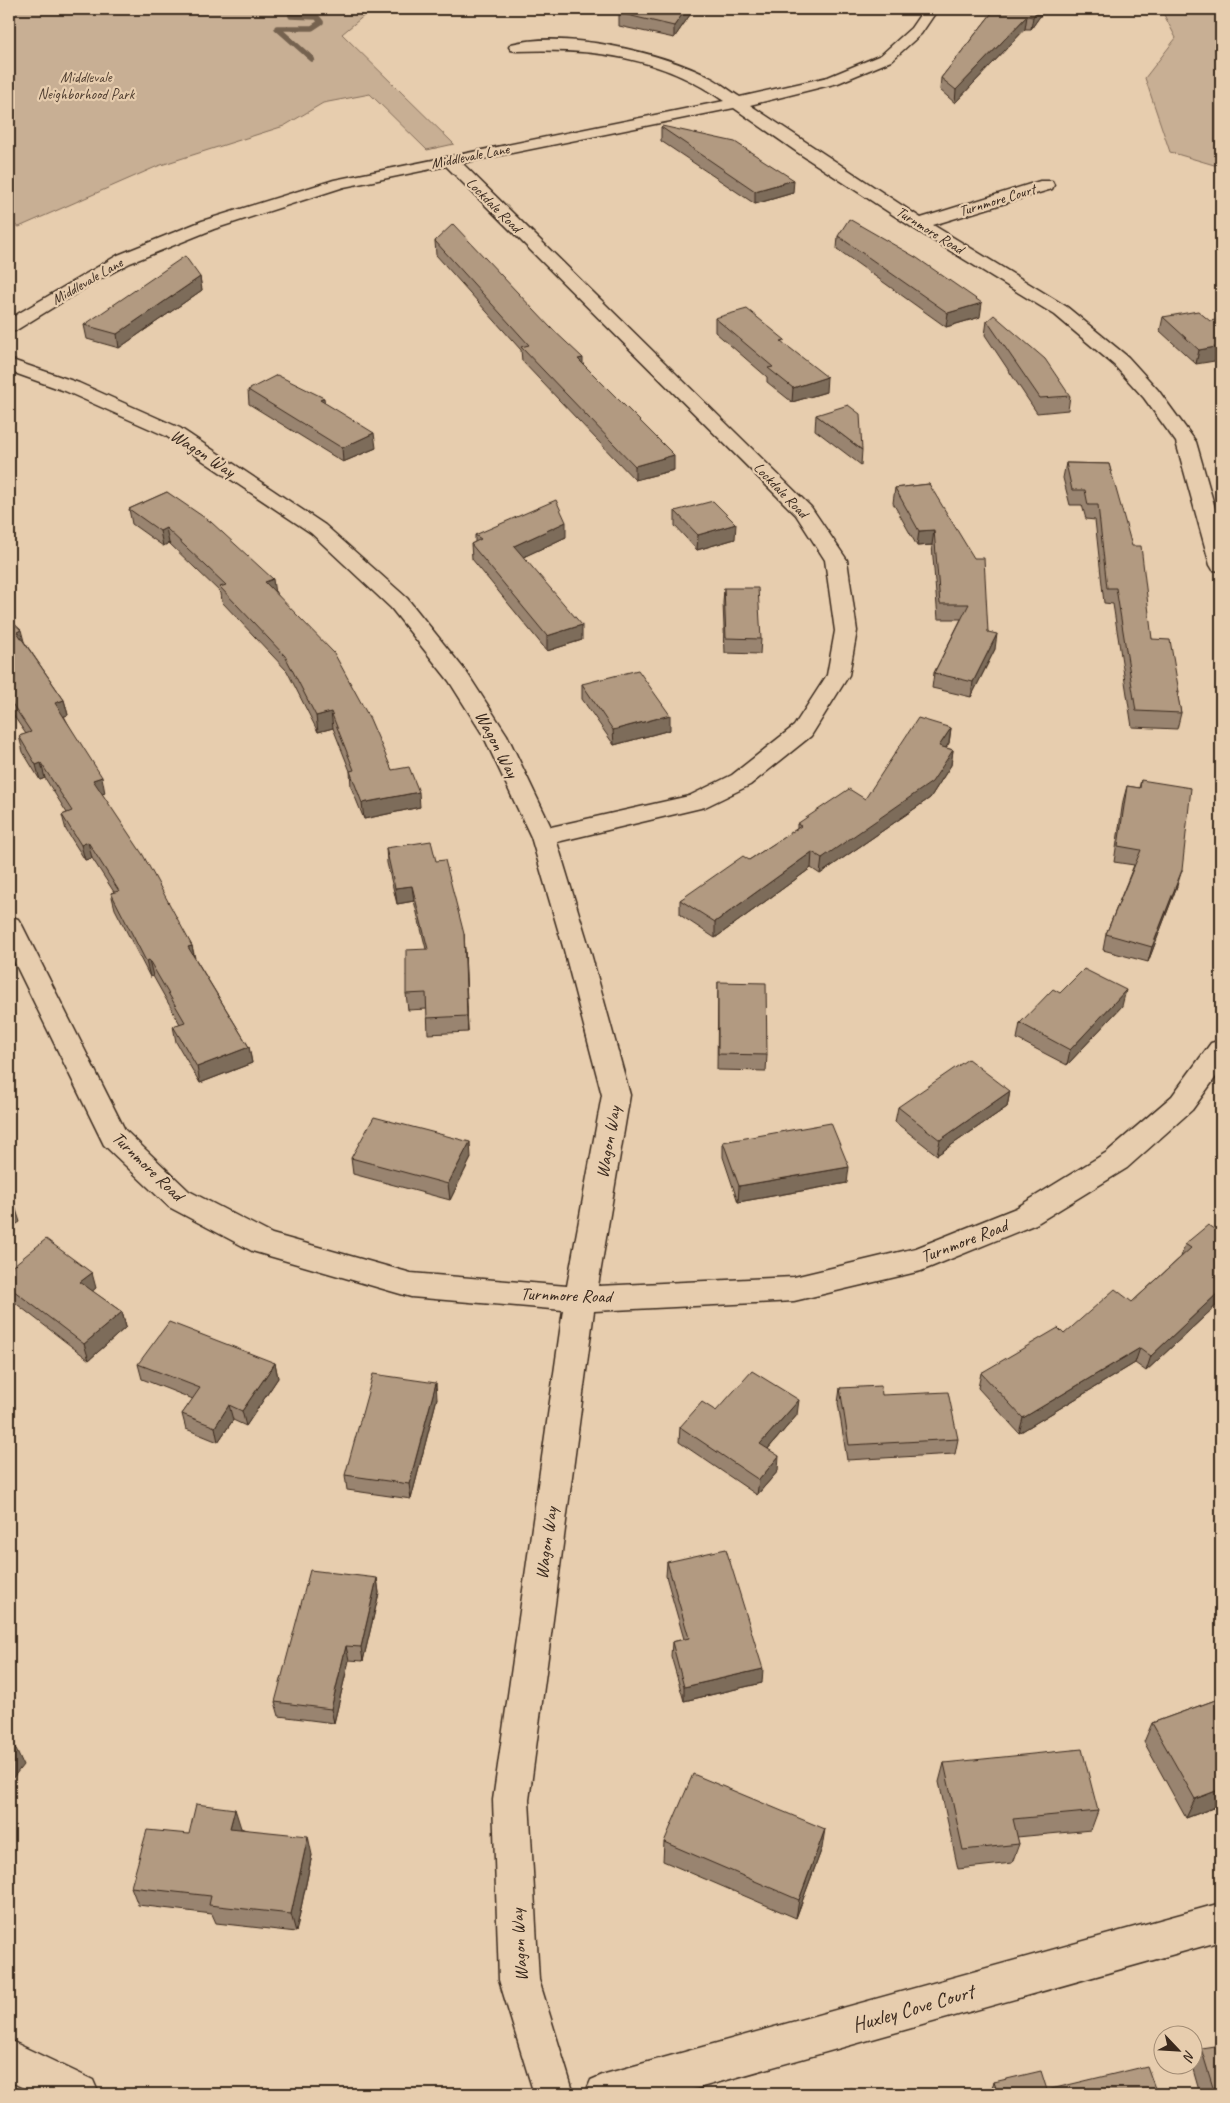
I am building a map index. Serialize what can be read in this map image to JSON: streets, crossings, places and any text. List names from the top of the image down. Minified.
{"streets":{"street":["Middlevale Lane","Turnmore Court","Lockdale Road","Turnmore Road","Wagon Way","Huxley Cove Court"]},"crossings":[["Middlevale Lane","Lockdale Road"],["Middlevale Lane","Turnmore Road"],["Turnmore Court","Turnmore Road"],["Lockdale Road","Wagon Way"],["Turnmore Road","Wagon Way"]],"parks":["Middlevale Neighborhood Park"],"north":"bottom right"}
